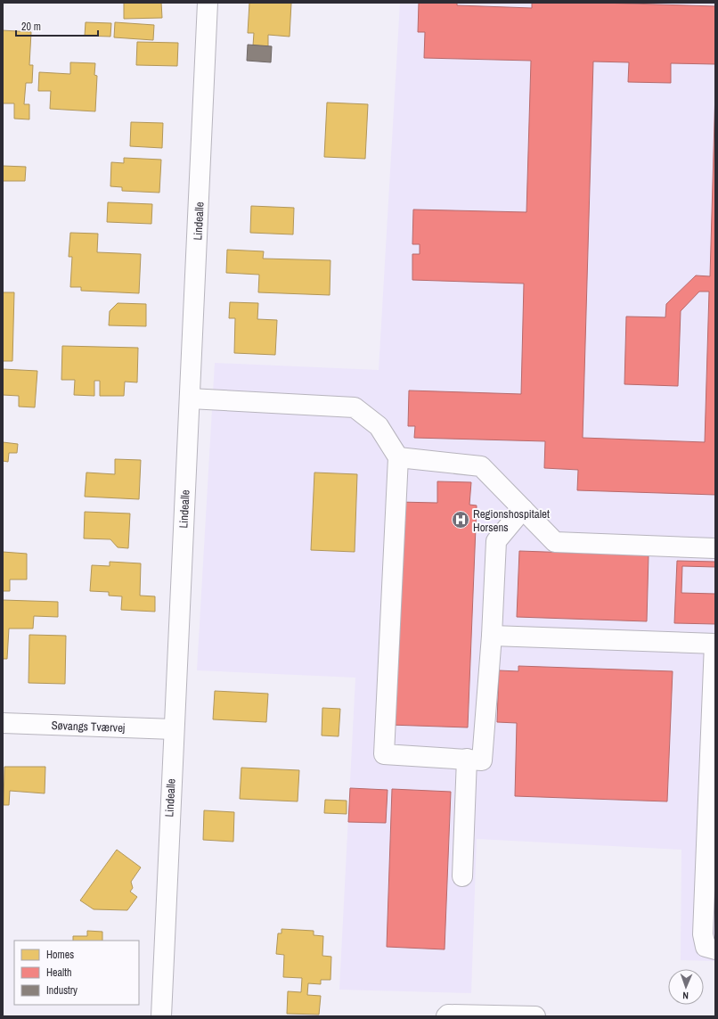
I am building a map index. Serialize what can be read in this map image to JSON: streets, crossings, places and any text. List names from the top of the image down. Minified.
{"streets":{"street":["Lindealle","Søvangs Tværvej"]},"crossings":[["Lindealle","Søvangs Tværvej"]],"places":{"hospital":["Regionshospitalet Horsens"]},"legend":["Homes","Health","Industry"],"scale_bar":"20 m","north":"bottom"}
